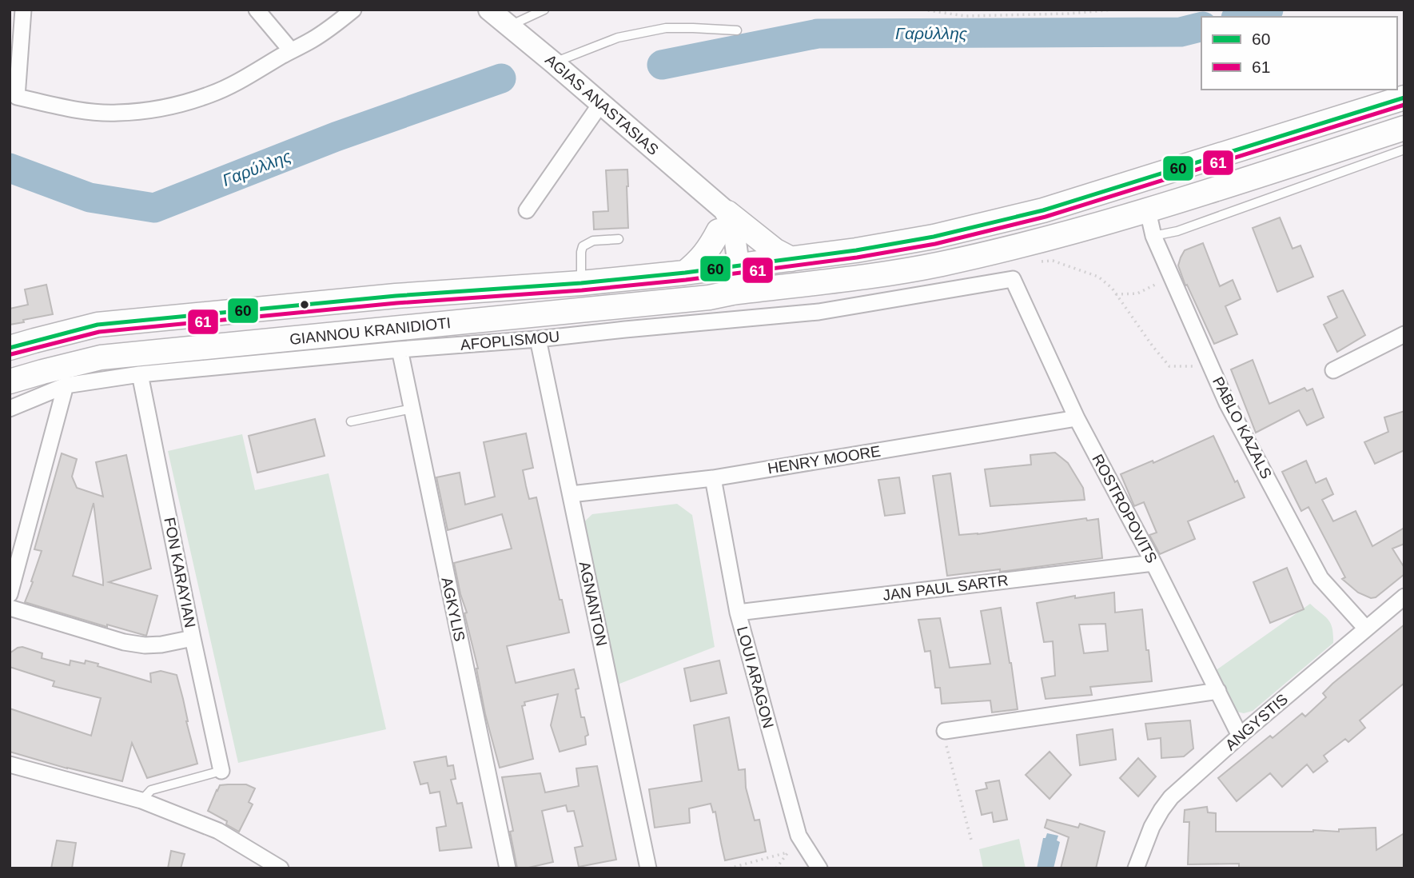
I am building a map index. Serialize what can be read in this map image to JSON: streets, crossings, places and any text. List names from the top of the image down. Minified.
{"streets":{"main road":["GIANNOU KRANIDIOTI"],"street":["AGIAS ANASTASIAS","AFOPLISMOU","PABLO KAZALS","HENRY MOORE","ROSTROPOVITS","FON KARAYIAN","JAN PAUL SARTR","AGNANTON","AGKYLIS","LOUI ARAGON","ANGYSTIS"]},"crossings":[["GIANNOU KRANIDIOTI","PABLO KAZALS"],["AFOPLISMOU","ROSTROPOVITS"],["AFOPLISMOU","FON KARAYIAN"],["AFOPLISMOU","AGNANTON"],["AFOPLISMOU","AGKYLIS"],["PABLO KAZALS","ANGYSTIS"],["HENRY MOORE","ROSTROPOVITS"],["HENRY MOORE","AGNANTON"],["HENRY MOORE","LOUI ARAGON"],["ROSTROPOVITS","JAN PAUL SARTR"],["ROSTROPOVITS","ANGYSTIS"],["JAN PAUL SARTR","LOUI ARAGON"]],"water":["Γαρύλλης"],"lines":["transit line 60","transit line 61"],"legend":["60","61"]}
